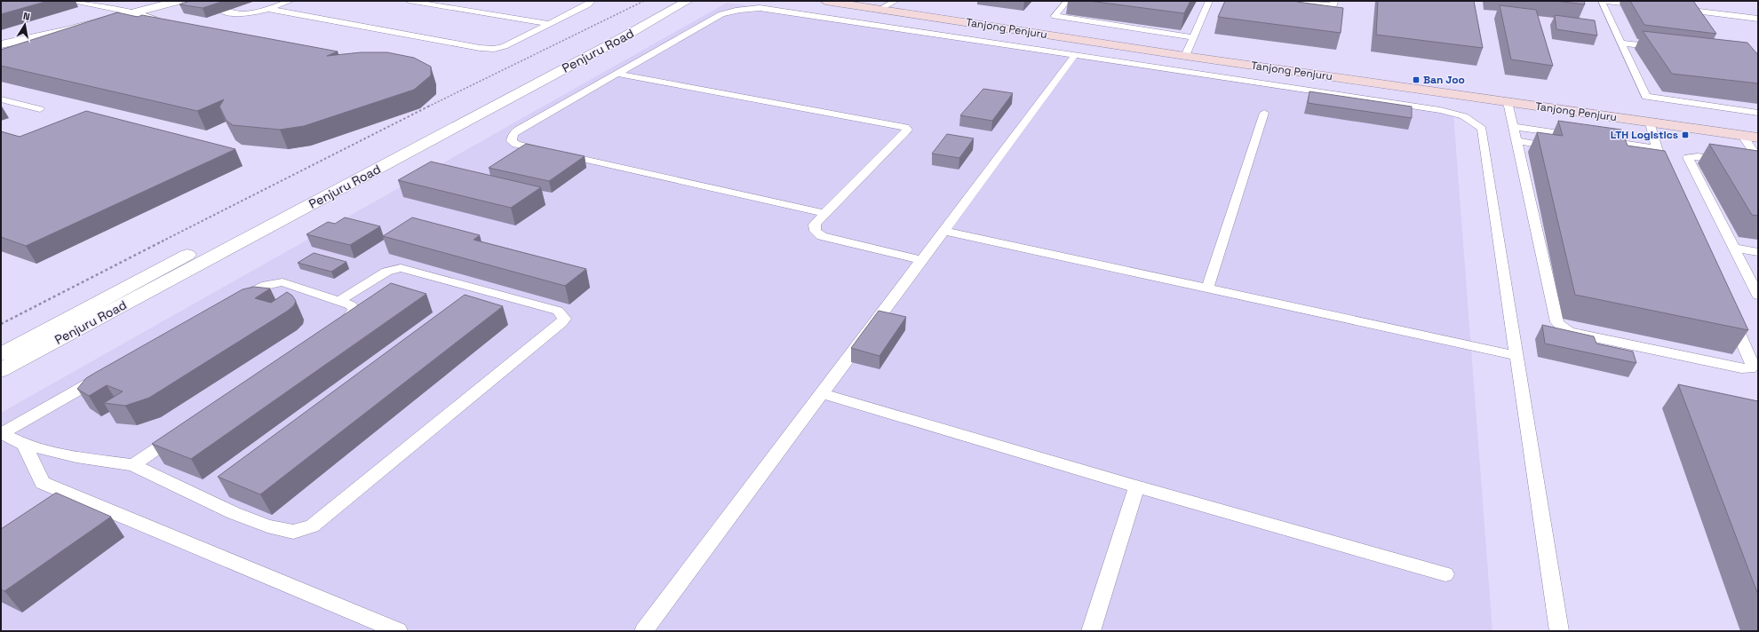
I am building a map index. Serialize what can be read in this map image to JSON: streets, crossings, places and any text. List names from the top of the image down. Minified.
{"streets":{"main road":["Tanjong Penjuru"],"street":["Penjuru Road"]},"places":{"transit":["Ban Joo","LTH Logistics"]},"north":"top"}
